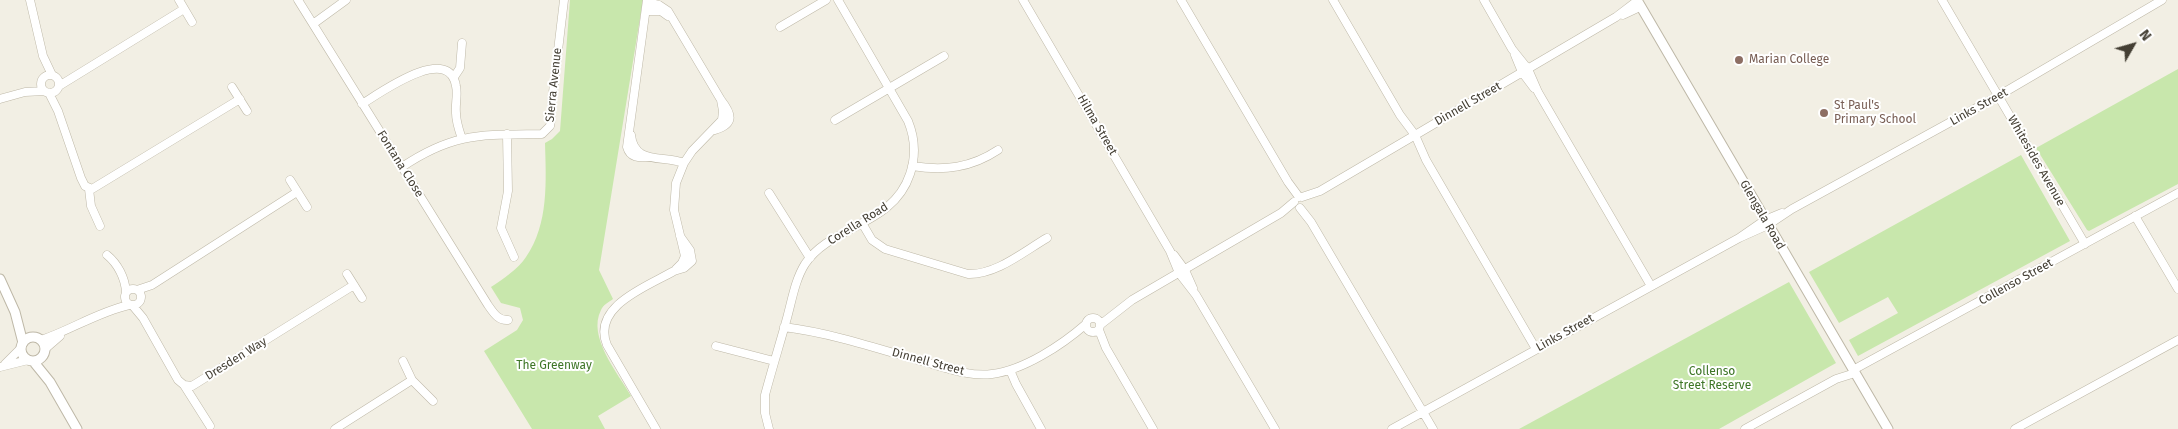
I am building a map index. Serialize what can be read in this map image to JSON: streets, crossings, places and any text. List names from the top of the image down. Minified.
{"streets":{"street":["Sierra Avenue","Dinnell Street","Links Street","Hilma Street","Whitesides Avenue","Fontana Close","Glengala Road","Corella Road","Collenso Street","Dresden Way"]},"crossings":[["Sierra Avenue","Fontana Close"],["Dinnell Street","Hilma Street"],["Dinnell Street","Glengala Road"],["Dinnell Street","Corella Road"],["Links Street","Whitesides Avenue"],["Links Street","Glengala Road"],["Whitesides Avenue","Collenso Street"],["Glengala Road","Collenso Street"]],"parks":["The Greenway","Collenso Street Reserve"],"places":["Marian College","St Paul's Primary School"],"north":"top right"}
